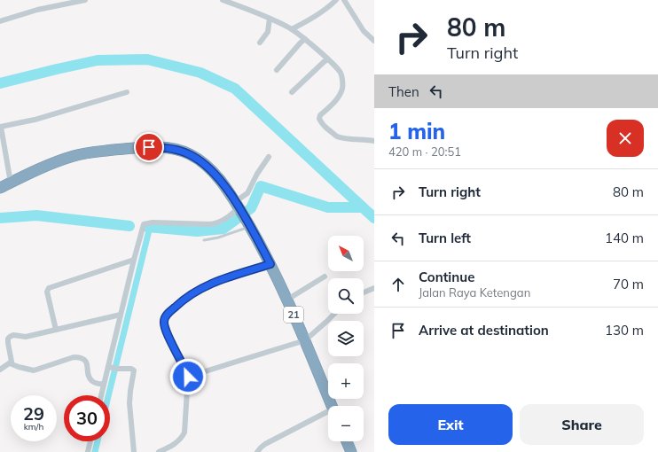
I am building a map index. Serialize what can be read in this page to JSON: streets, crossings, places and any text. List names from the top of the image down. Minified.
{"streets":{"highway":["21"]},"north":"top left","page":{"turn":["80 m","Turn right"],"then":"Then","heading":["1 min","420 m · 20:51"],"list":[{"name":"Turn right","value":"80 m"},{"name":"Turn left","value":"140 m"},{"name":"Continue","note":"Jalan Raya Ketengan","value":"70 m"},{"name":"Arrive at destination","value":"130 m"}],"map_buttons":["+","−"],"speed":"29 km/h","limit":"30","buttons":["Exit","Share"]}}
